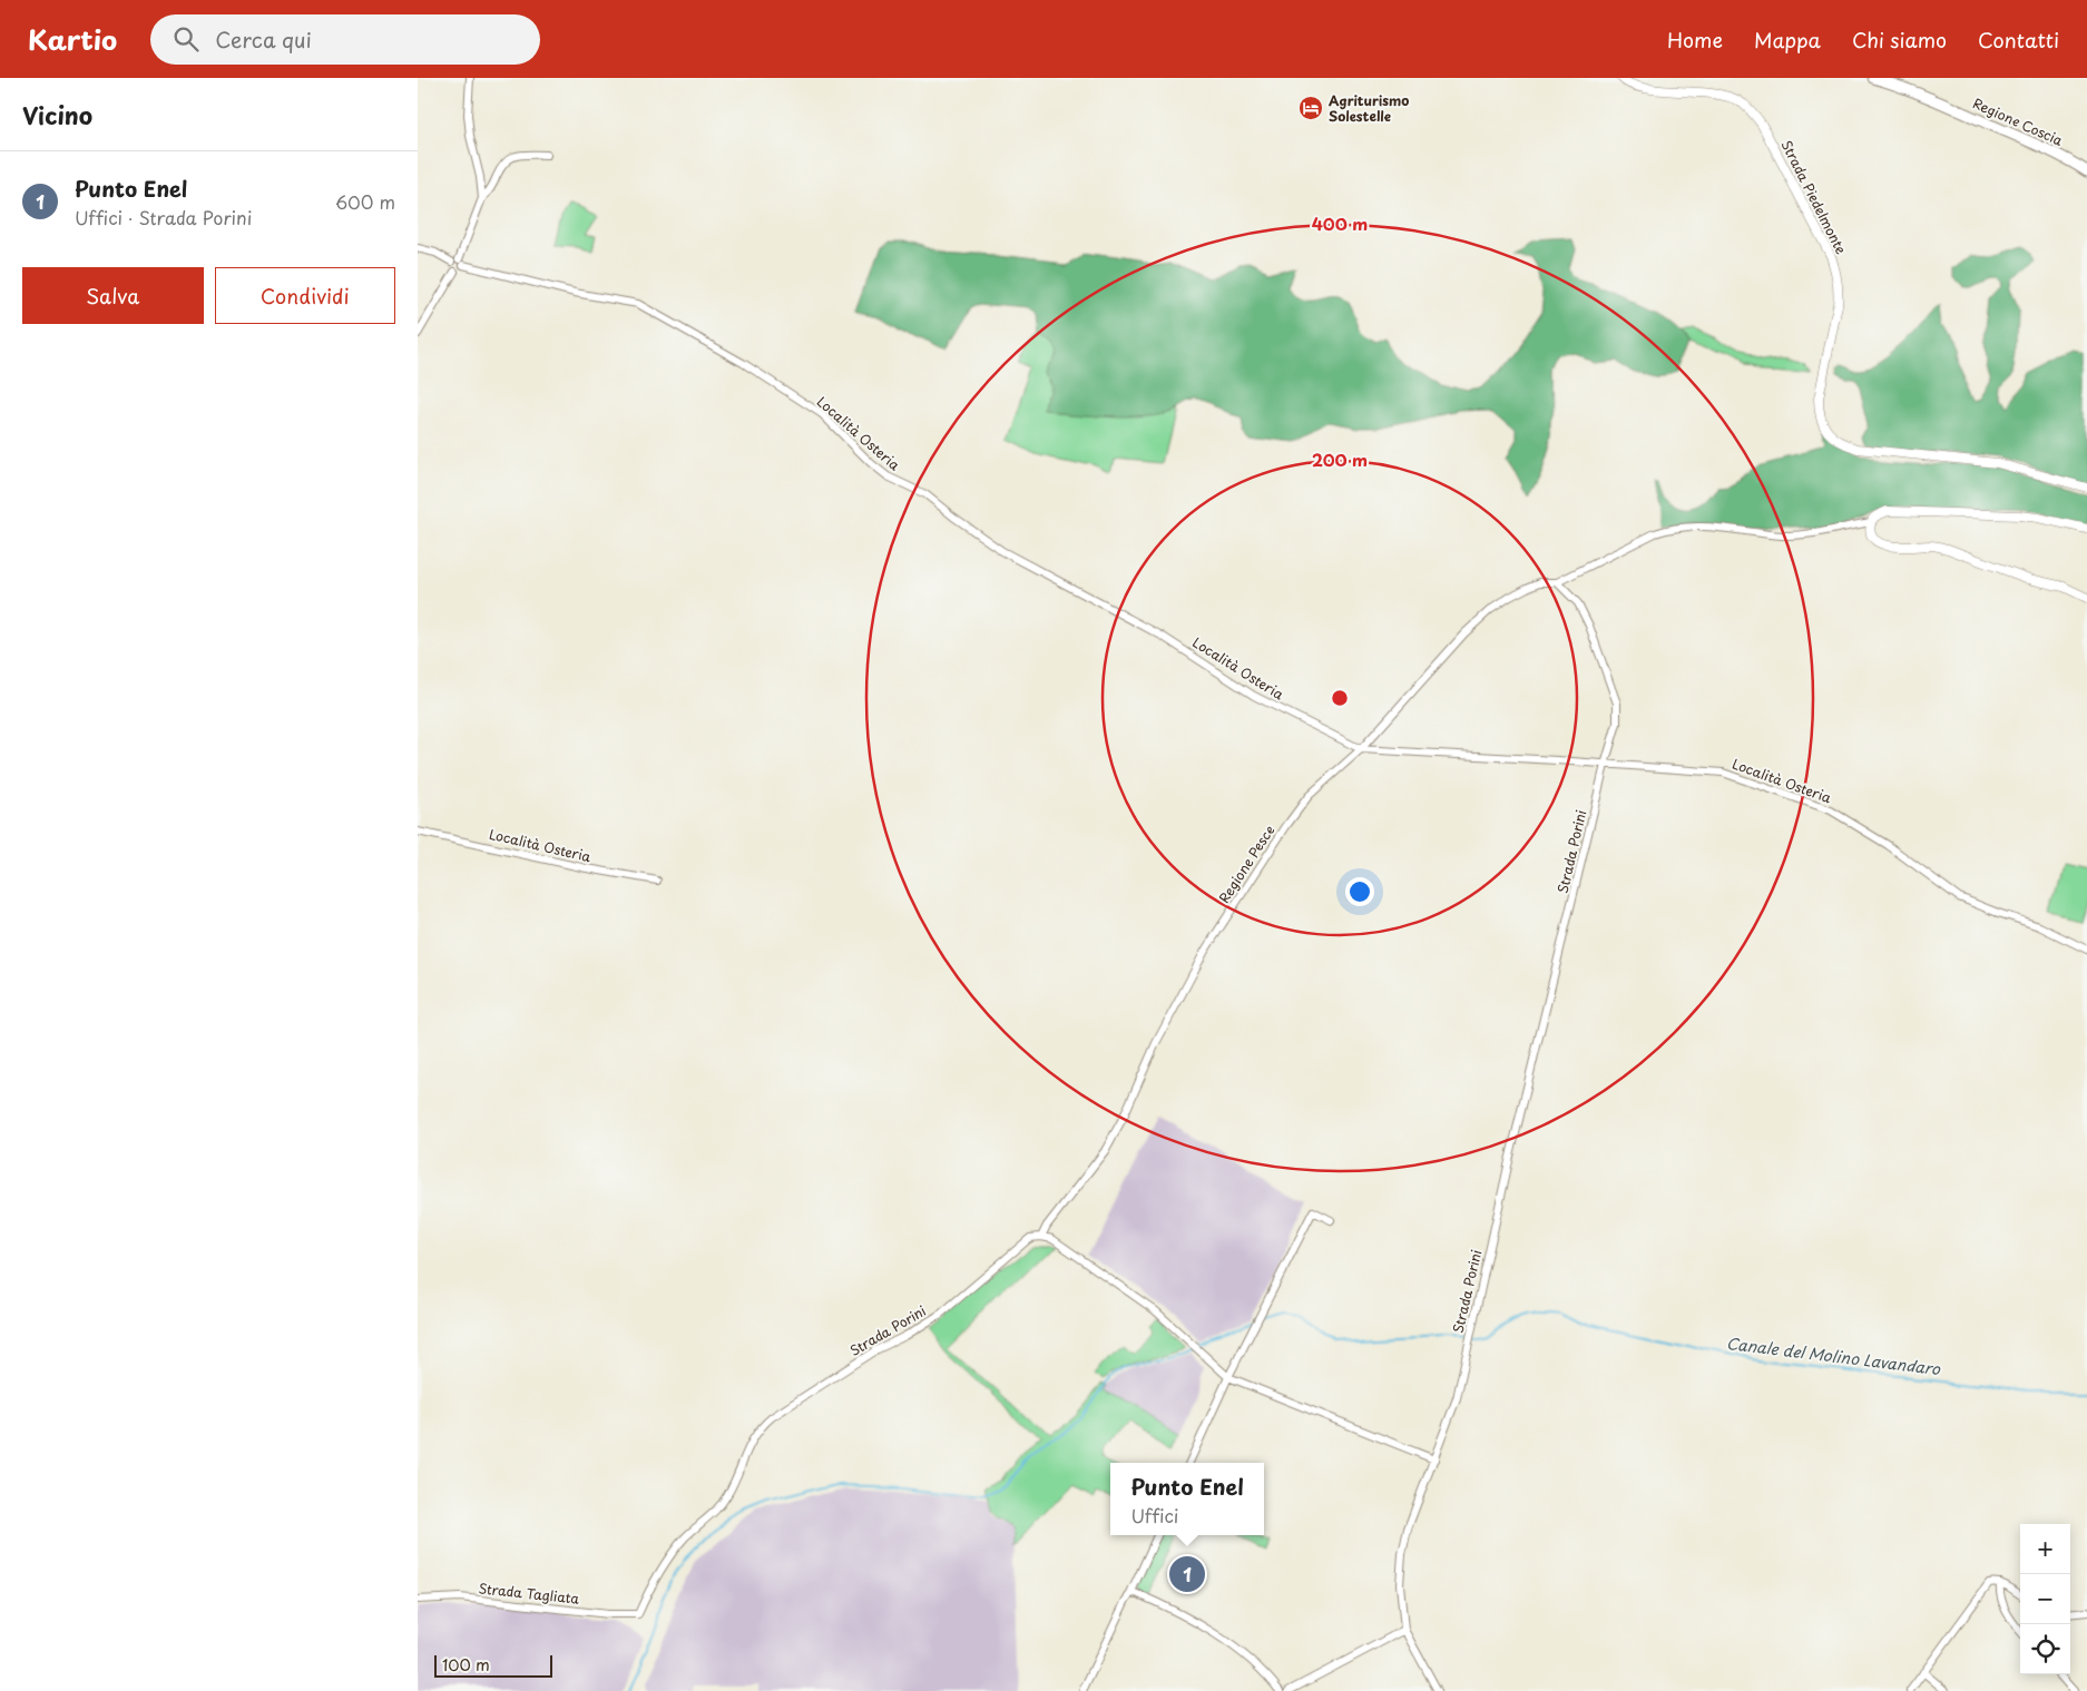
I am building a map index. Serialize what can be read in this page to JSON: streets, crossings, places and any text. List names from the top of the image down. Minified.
{"streets":{"main road":["Regione Coscia"],"street":["Strada Piedelmonte","Località Osteria","Strada Porini","Regione Pesce","Strada Tagliata"]},"crossings":[["Località Osteria","Strada Porini"],["Località Osteria","Regione Pesce"],["Strada Porini","Regione Pesce"],["Strada Porini","Strada Tagliata"]],"water":["Canale del Molino Lavandaro"],"places":{"hotel":["Agriturismo Solestelle"]},"scale_bar":"100 m","page":{"header":"Kartio","search":"Cerca qui","nav":["Home","Mappa","Chi siamo","Contatti"],"heading":"Vicino","list":[{"mark":"1","name":"Punto Enel","note":"Uffici · Strada Porini","value":"600 m"}],"buttons":["Salva","Condividi"],"popup":["Punto Enel","Uffici"],"map_buttons":["+","−"],"pins":"1","scale":"100 m"},"rings":["400 m","200 m"]}
